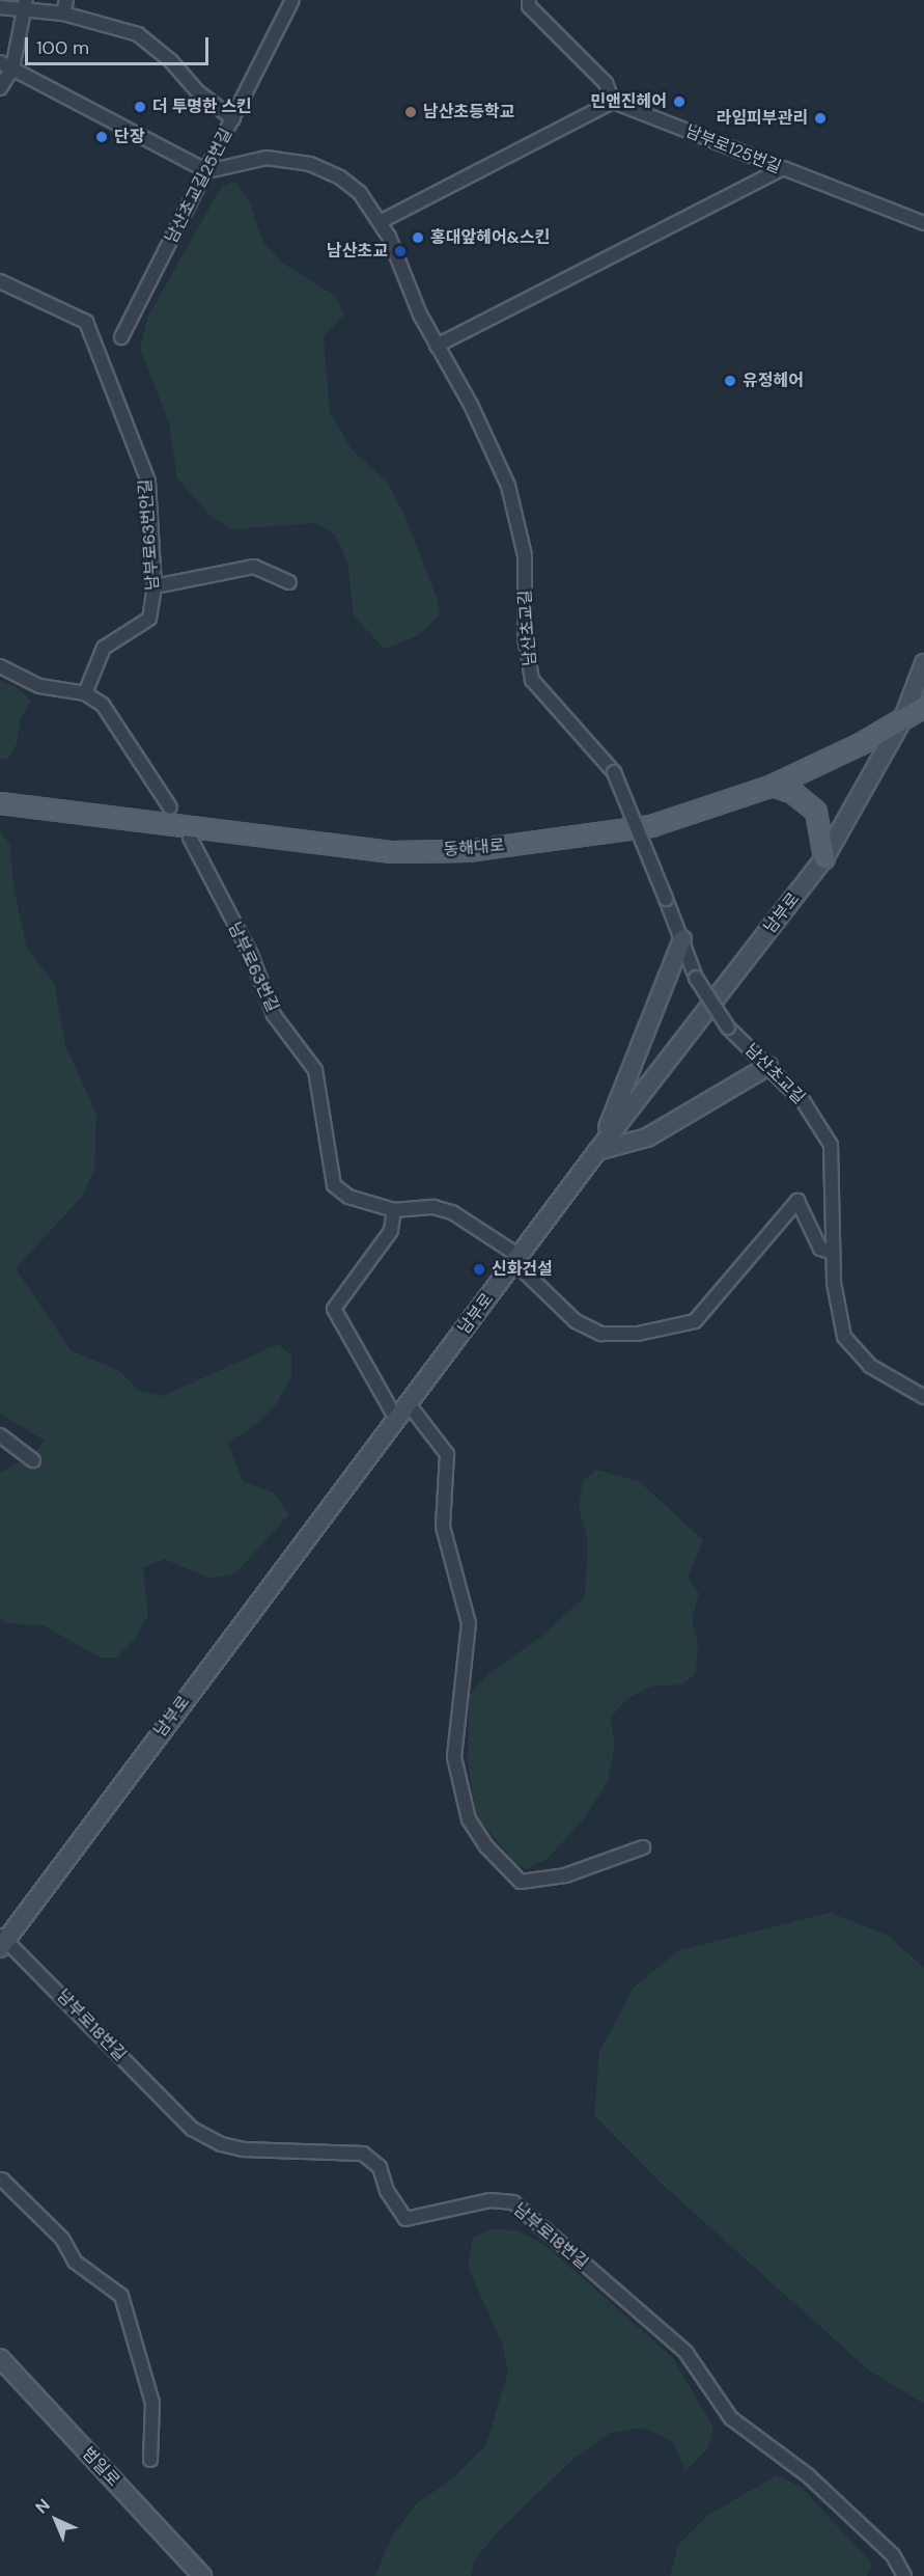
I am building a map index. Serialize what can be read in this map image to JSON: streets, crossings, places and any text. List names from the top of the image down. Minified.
{"streets":{"main road":["동해대로"],"street":["남부로125번길","남산초교길25번길","남부로63번안길","남산초교길","남부로","남부로63번길","남부로18번길","범일로"]},"crossings":[["남산초교길25번길","남산초교길"],["남산초교길","남부로63번길"],["동해대로","남부로"],["남부로","남부로63번길"],["남부로","남부로18번길"]],"places":["민앤진헤어","더 투명한 스킨","남산초등학교","라임피부관리","단장","홍대앞헤어&스킨","남산초교","유정헤어","신화건설"],"scale_bar":"100 m","north":"top left"}
